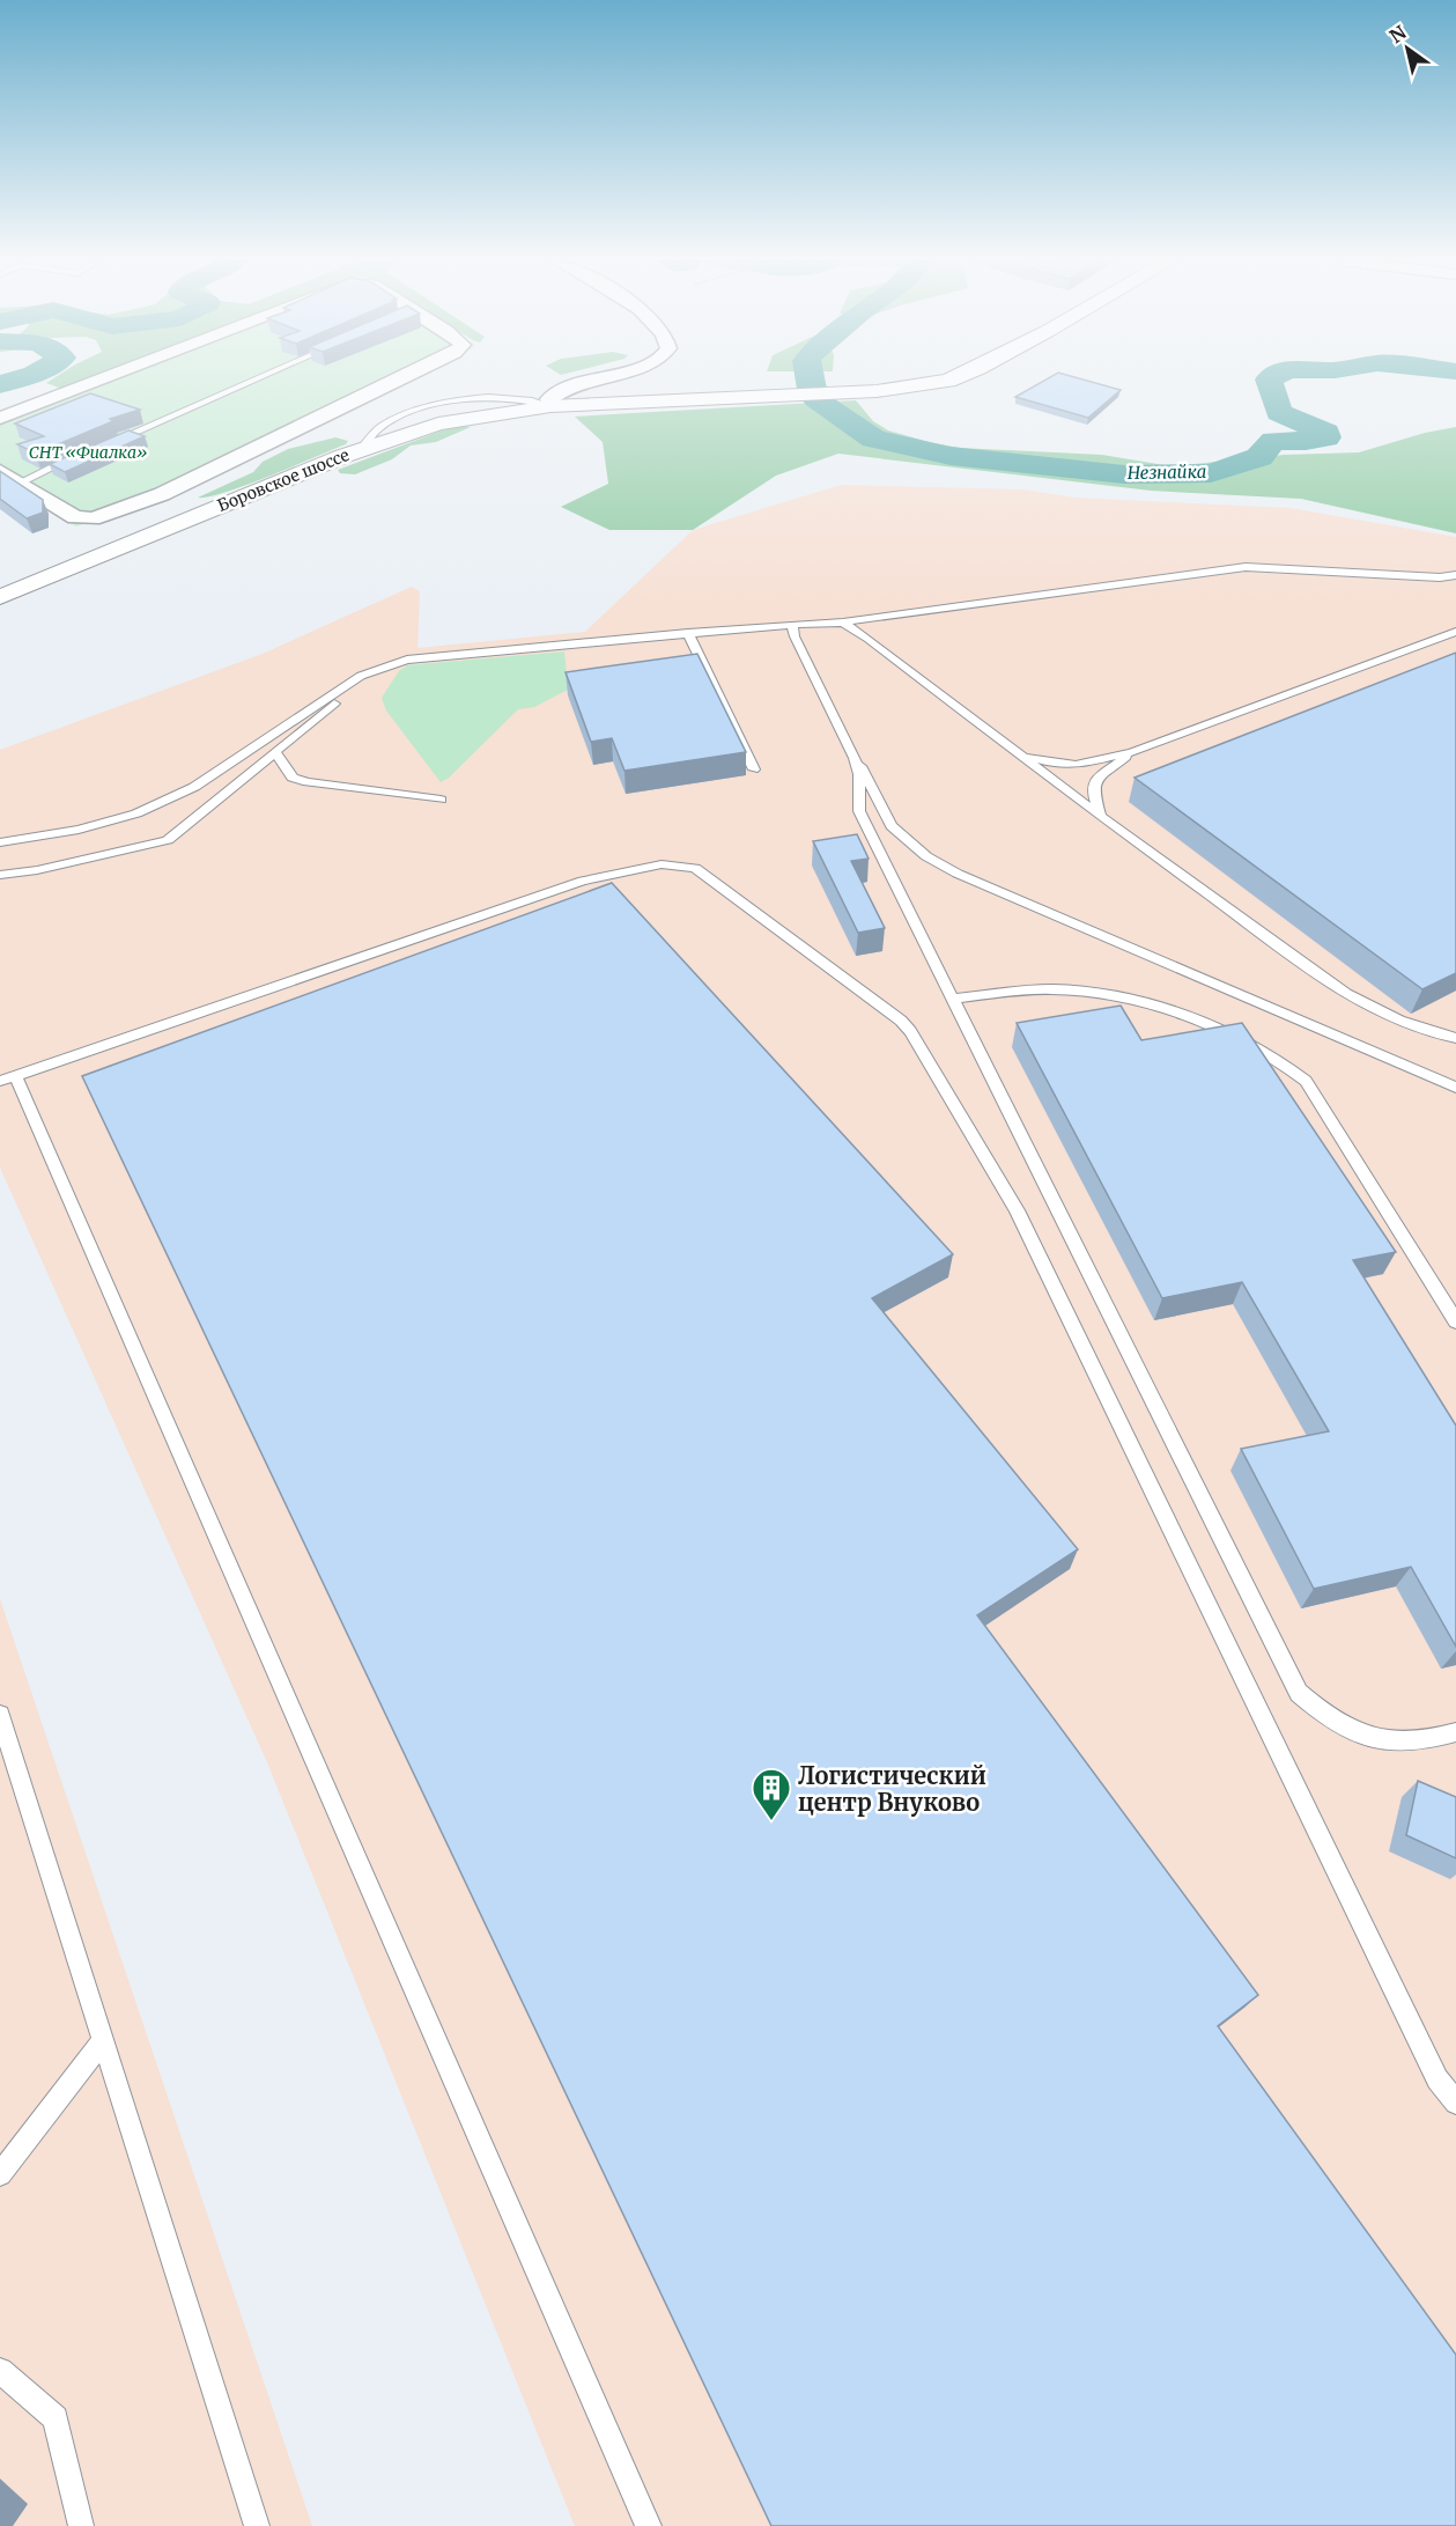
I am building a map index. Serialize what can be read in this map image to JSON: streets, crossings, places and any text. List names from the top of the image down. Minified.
{"streets":{"main road":["Боровское шоссе"]},"water":["Незнайка"],"parks":["СНТ «Фиалка»"],"places":{"building":["Логистический центр Внуково"]},"north":"top left"}
